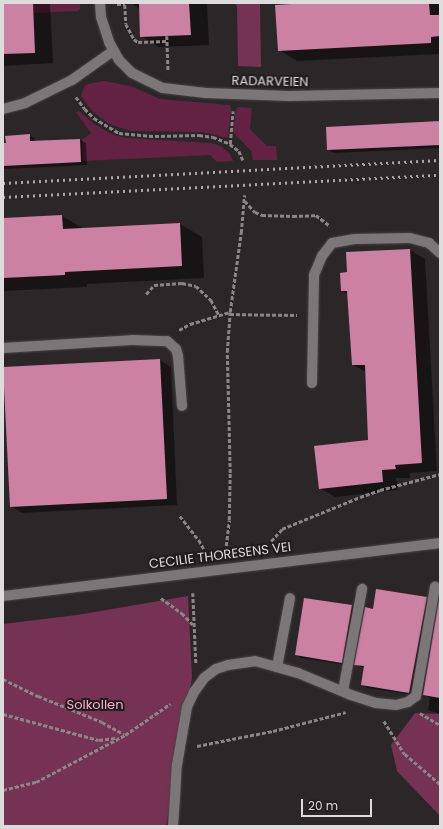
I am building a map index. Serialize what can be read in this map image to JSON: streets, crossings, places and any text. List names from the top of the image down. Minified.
{"streets":{"street":["RADARVEIEN","CECILIE THORESENS VEI"]},"parks":["Solkollen"],"scale_bar":"20 m"}
